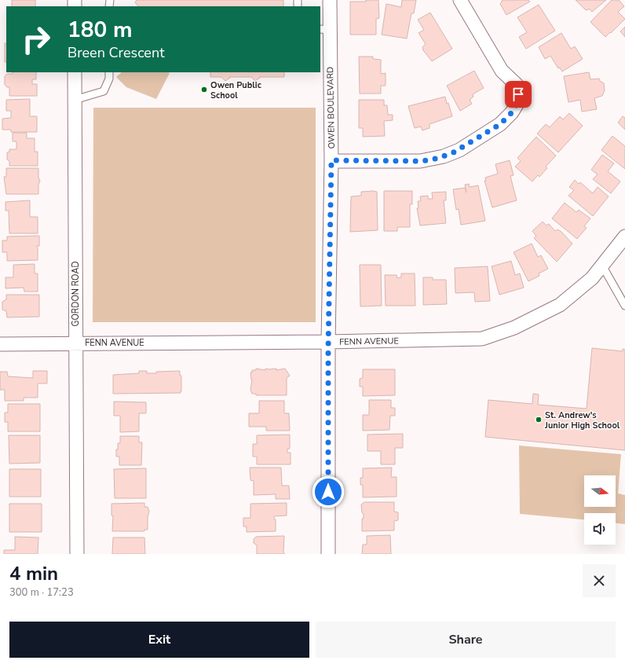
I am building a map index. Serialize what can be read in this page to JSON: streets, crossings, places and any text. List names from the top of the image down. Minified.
{"streets":{"street":["OWEN BOULEVARD","GORDON ROAD","FENN AVENUE"]},"crossings":[["OWEN BOULEVARD","FENN AVENUE"],["GORDON ROAD","FENN AVENUE"]],"places":["Owen Public School","St. Andrew's Junior High School"],"north":"right","page":{"turn":["180 m","Breen Crescent"],"heading":["4 min","300 m · 17:23"],"buttons":["Exit","Share"]}}
